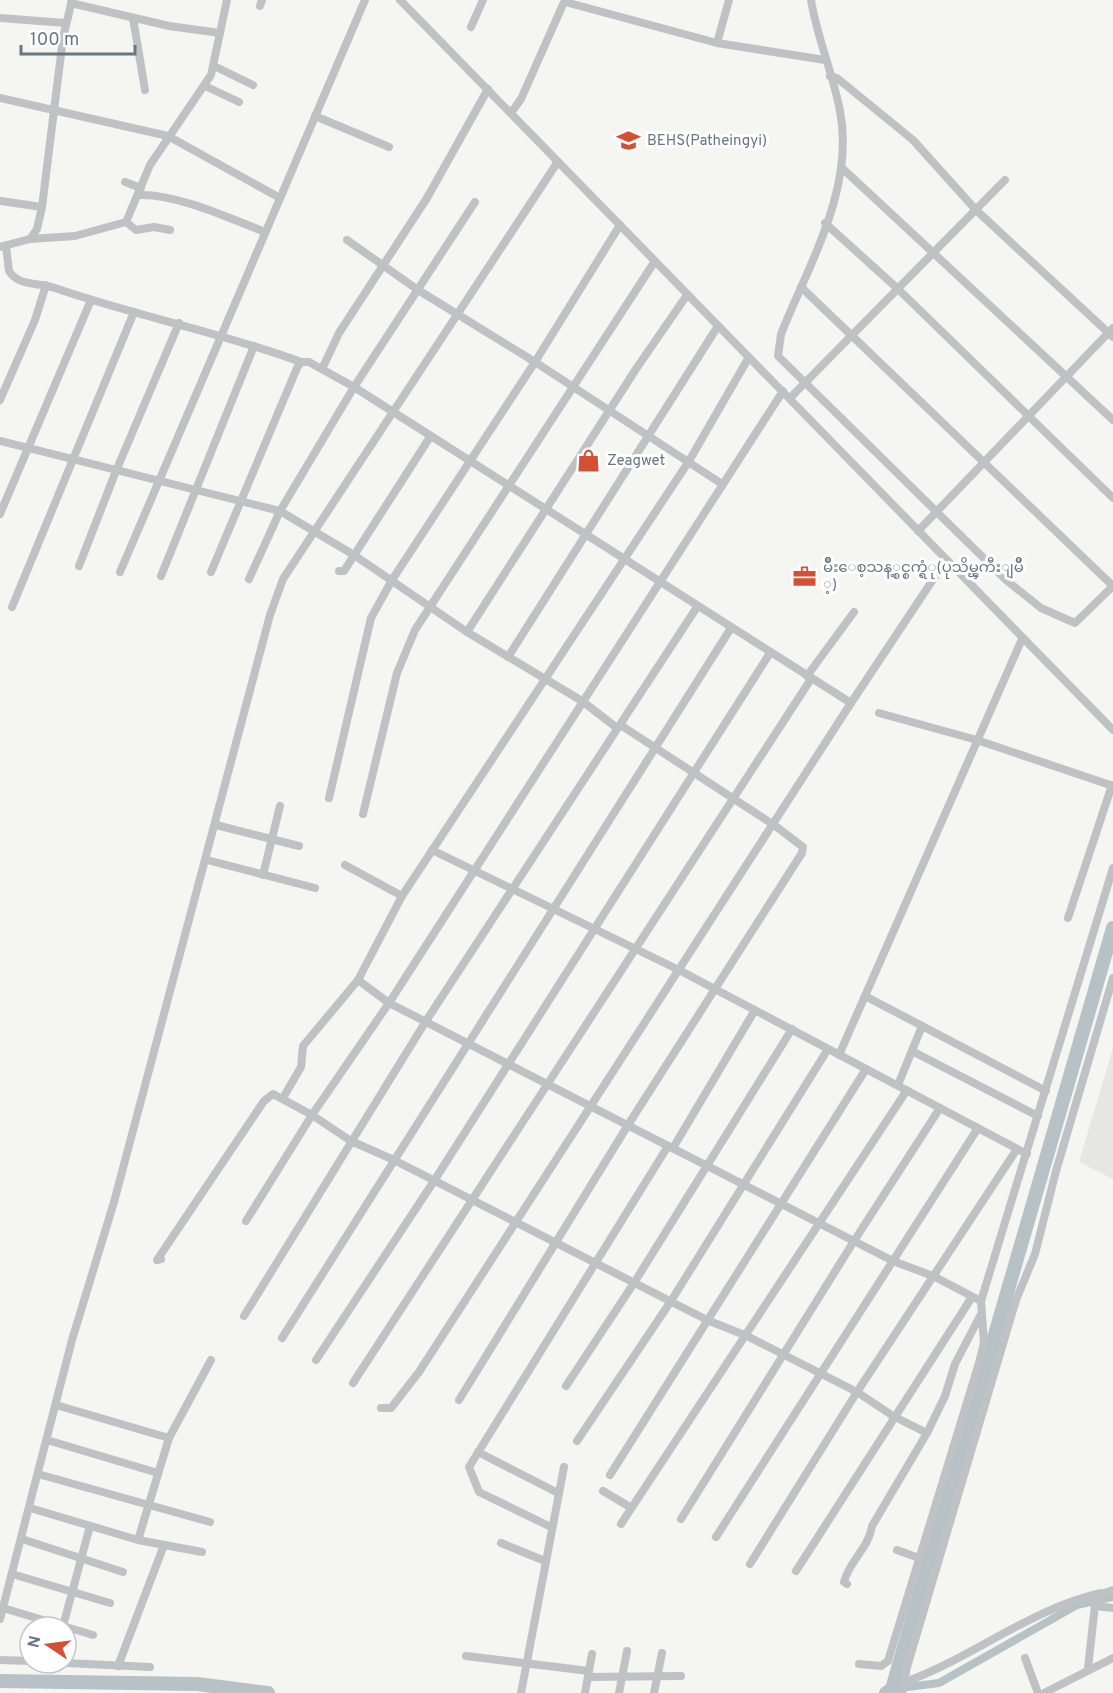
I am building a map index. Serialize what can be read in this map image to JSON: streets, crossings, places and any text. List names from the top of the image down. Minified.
{"places":{"school or university":["BEHS(Patheingyi)"],"shop":["Zeagwet"],"office":["မ်ိဳးေစ့သန့္စင္စက္ရံု(ပုသိမ္ၾကီးျမိဳ ့)"]},"scale_bar":"100 m","north":"left"}
